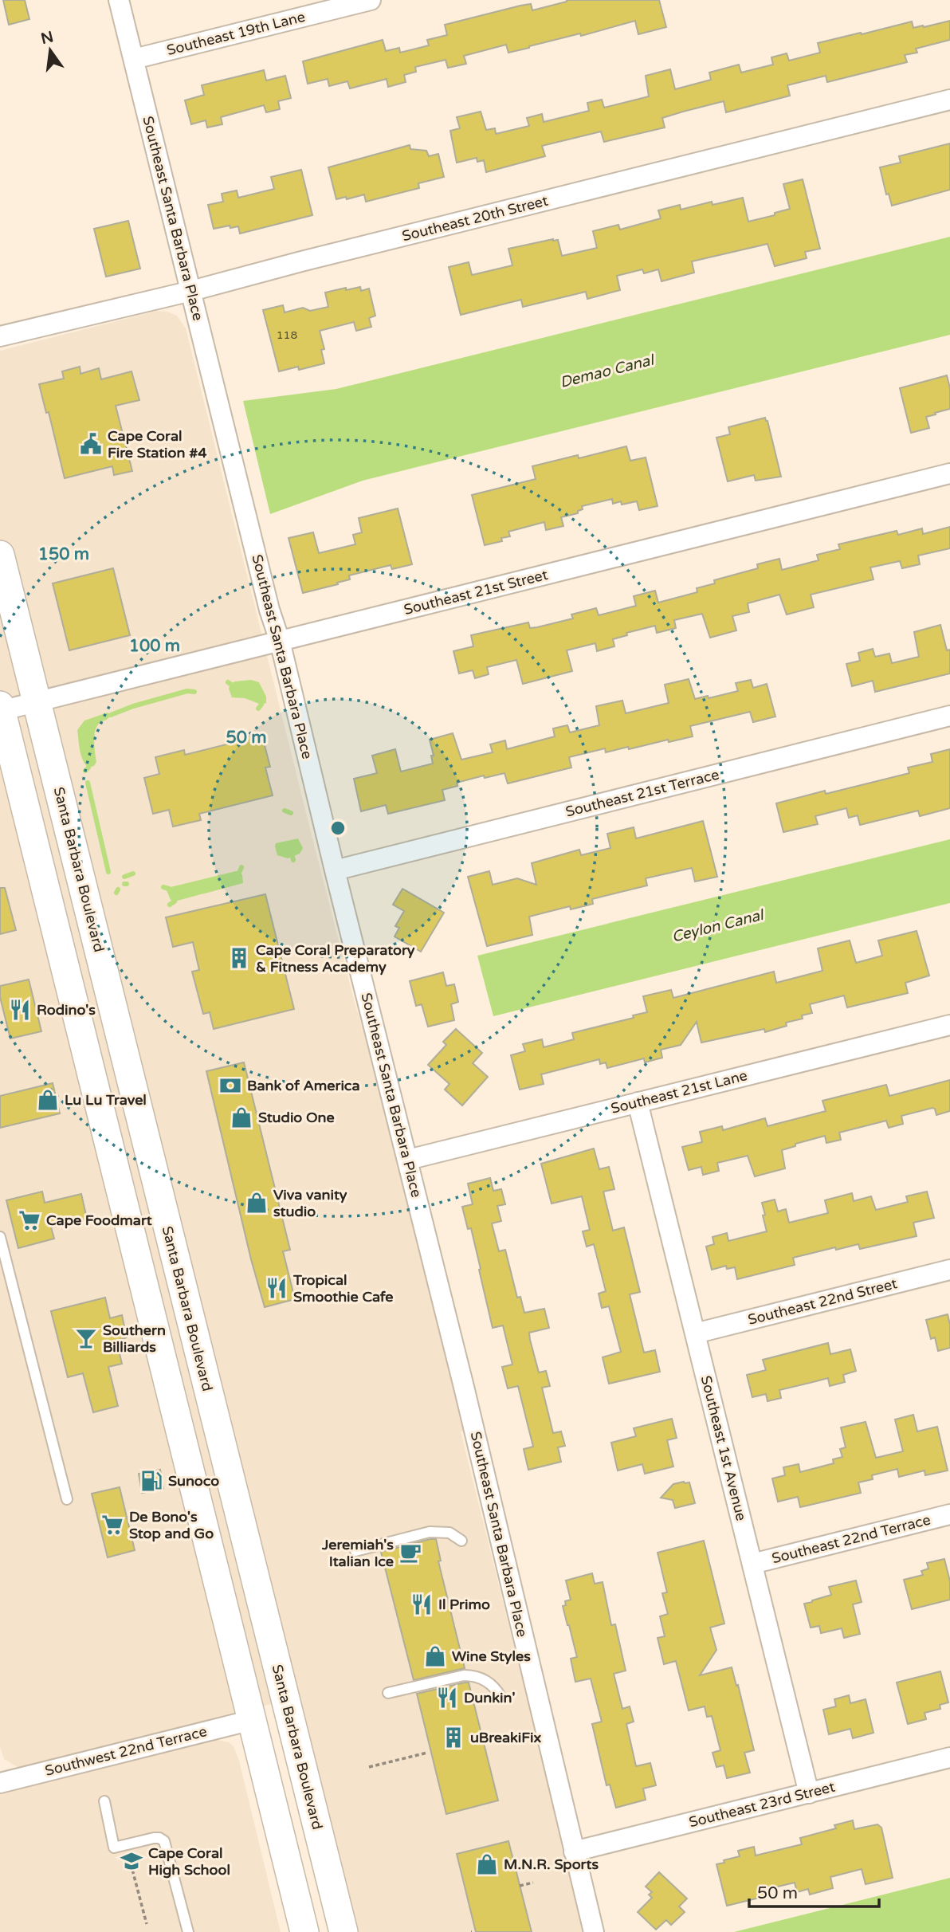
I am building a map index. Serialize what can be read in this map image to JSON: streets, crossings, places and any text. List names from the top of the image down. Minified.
{"streets":{"main road":["Santa Barbara Boulevard"],"street":["Southeast 19th Lane","Southeast Santa Barbara Place","Southeast 20th Street","Southeast 21st Street","Southeast 21st Terrace","Southeast 21st Lane","Southeast 22nd Street","Southeast 1st Avenue","Southeast 22nd Terrace","Southwest 22nd Terrace","Southeast 23rd Street"]},"crossings":[["Southeast 19th Lane","Southeast Santa Barbara Place"],["Southeast Santa Barbara Place","Southeast 20th Street"],["Southeast Santa Barbara Place","Southeast 21st Street"],["Southeast Santa Barbara Place","Southeast 21st Terrace"],["Southeast Santa Barbara Place","Southeast 21st Lane"],["Southeast Santa Barbara Place","Southeast 23rd Street"],["Southeast 21st Street","Santa Barbara Boulevard"],["Southeast 21st Lane","Southeast 1st Avenue"],["Southeast 22nd Street","Southeast 1st Avenue"],["Southeast 1st Avenue","Southeast 22nd Terrace"],["Southeast 1st Avenue","Southeast 23rd Street"]],"water":["Demao Canal","Ceylon Canal"],"places":{"public building":["Cape Coral Fire Station #4"],"building":["Cape Coral Preparatory & Fitness Academy","uBreakiFix"],"restaurant":["Rodino's","Tropical Smoothie Cafe","Il Primo","Dunkin'"],"bank":["Bank of America"],"shop":["Lu Lu Travel","Studio One","Viva vanity studio","Wine Styles","M.N.R. Sports"],"supermarket":["Cape Foodmart","De Bono's Stop and Go"],"bar":["Southern Billiards"],"fuel station":["Sunoco"],"cafe":["Jeremiah's Italian Ice"],"school or university":["Cape Coral High School"]},"house_numbers":["118"],"scale_bar":"50 m","north":"top","rings":["150 m","100 m","50 m"]}
